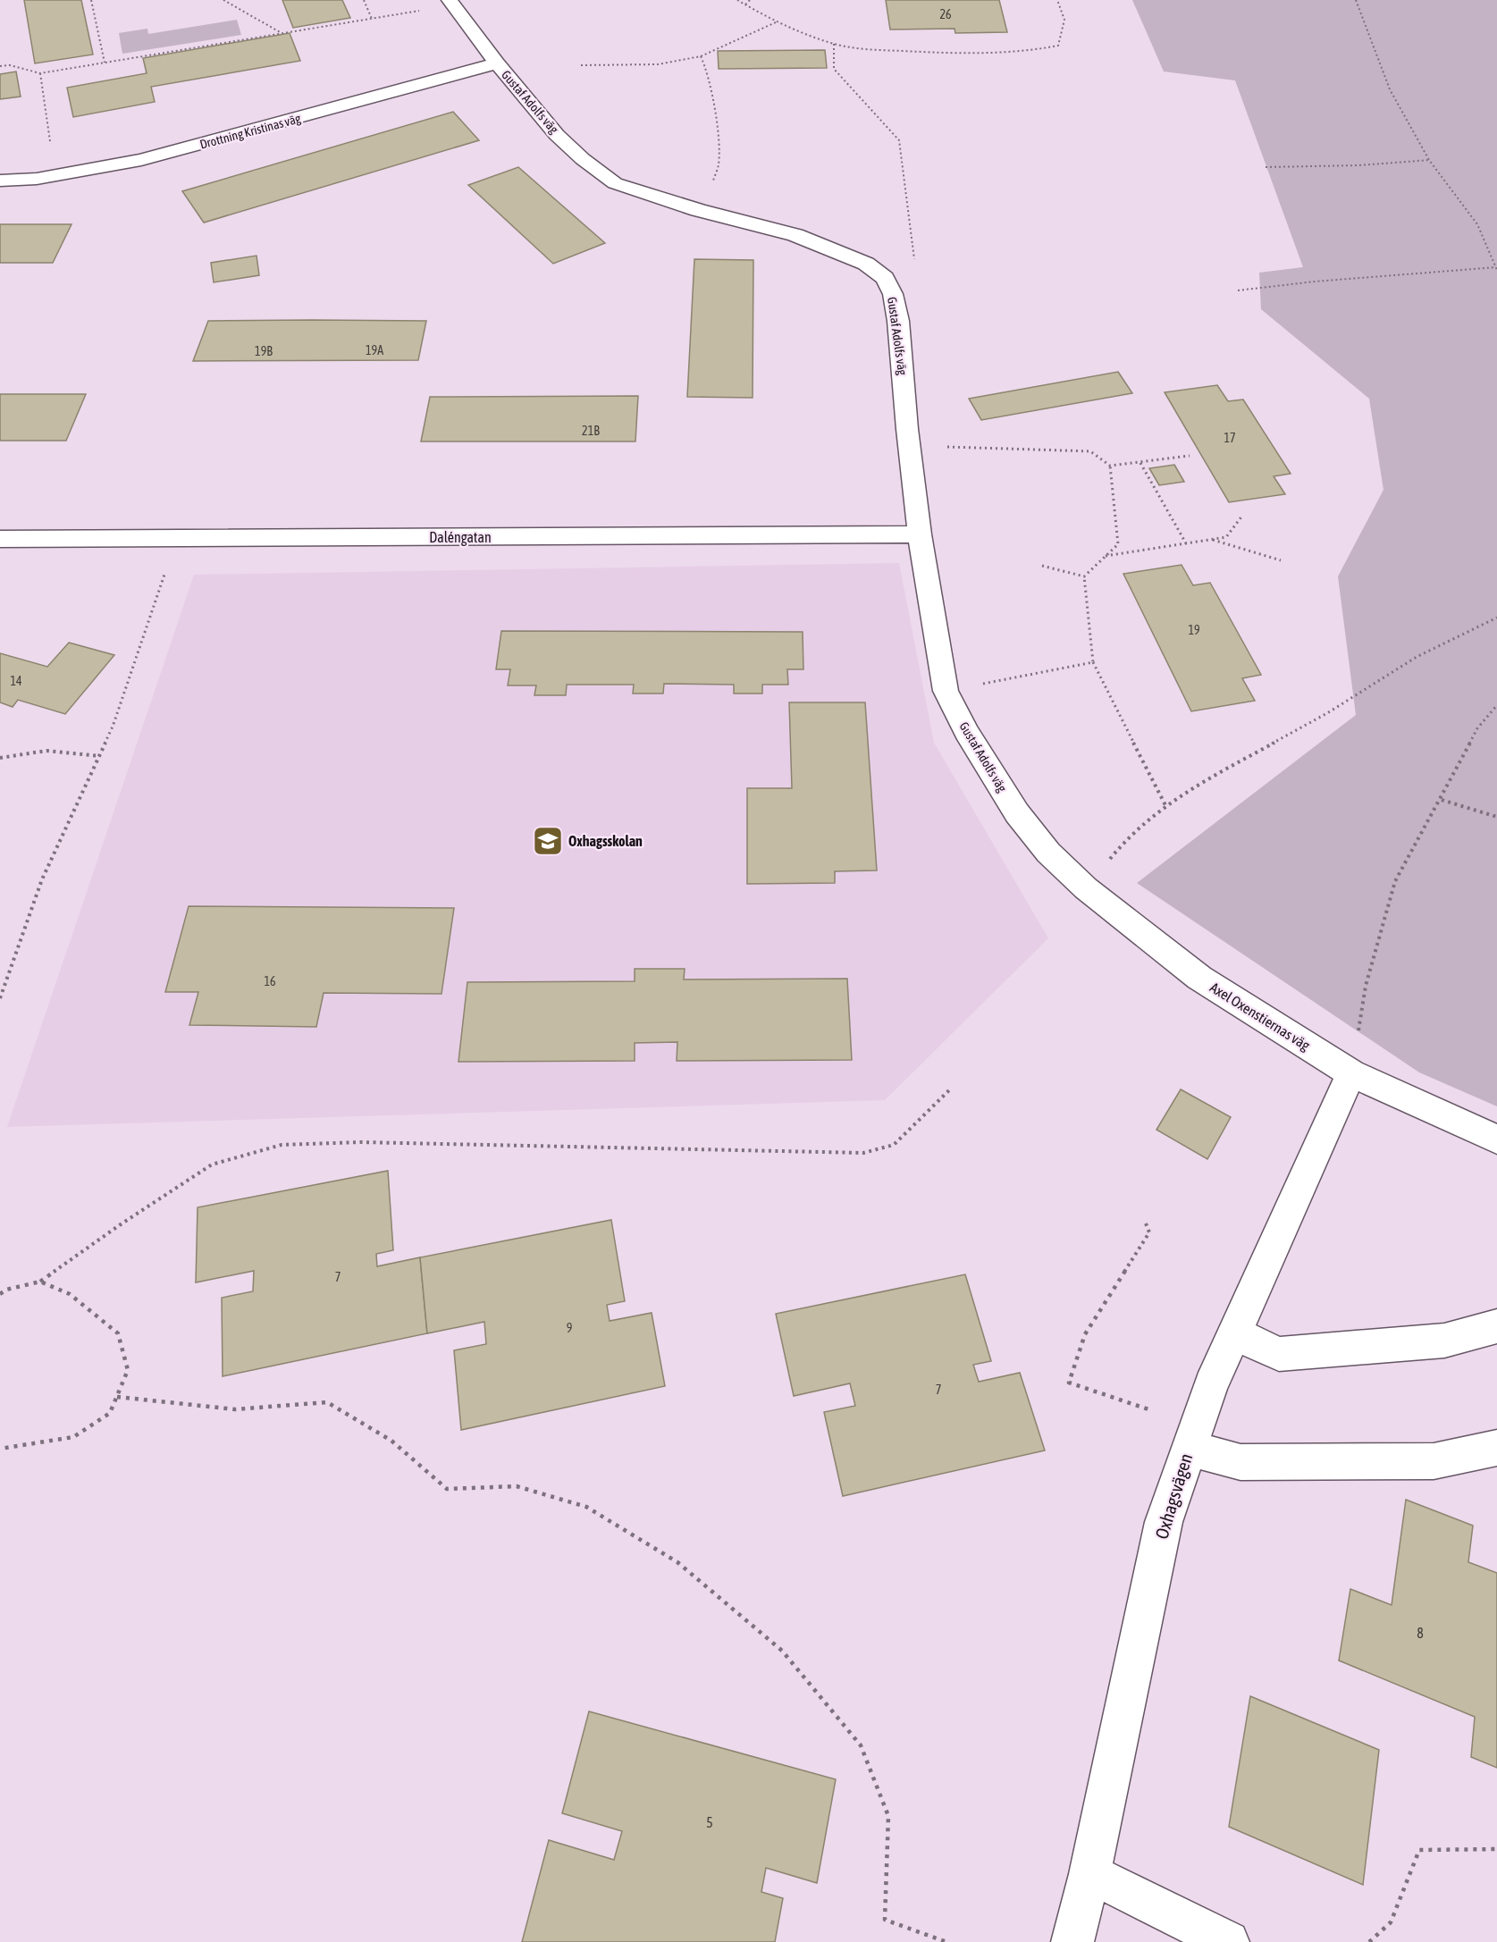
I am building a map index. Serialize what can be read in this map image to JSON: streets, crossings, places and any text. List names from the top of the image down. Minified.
{"streets":{"street":["Gustaf Adolfs väg","Drottning Kristinas väg","Daléngatan","Axel Oxenstiernas väg","Oxhagsvägen"]},"crossings":[["Gustaf Adolfs väg","Drottning Kristinas väg"],["Gustaf Adolfs väg","Daléngatan"],["Gustaf Adolfs väg","Axel Oxenstiernas väg"],["Axel Oxenstiernas väg","Oxhagsvägen"]],"places":{"school or university":["Oxhagsskolan"]},"house_numbers":["26","19A","19B","21B","17","19","14","16","7","9","7","8","5"]}
